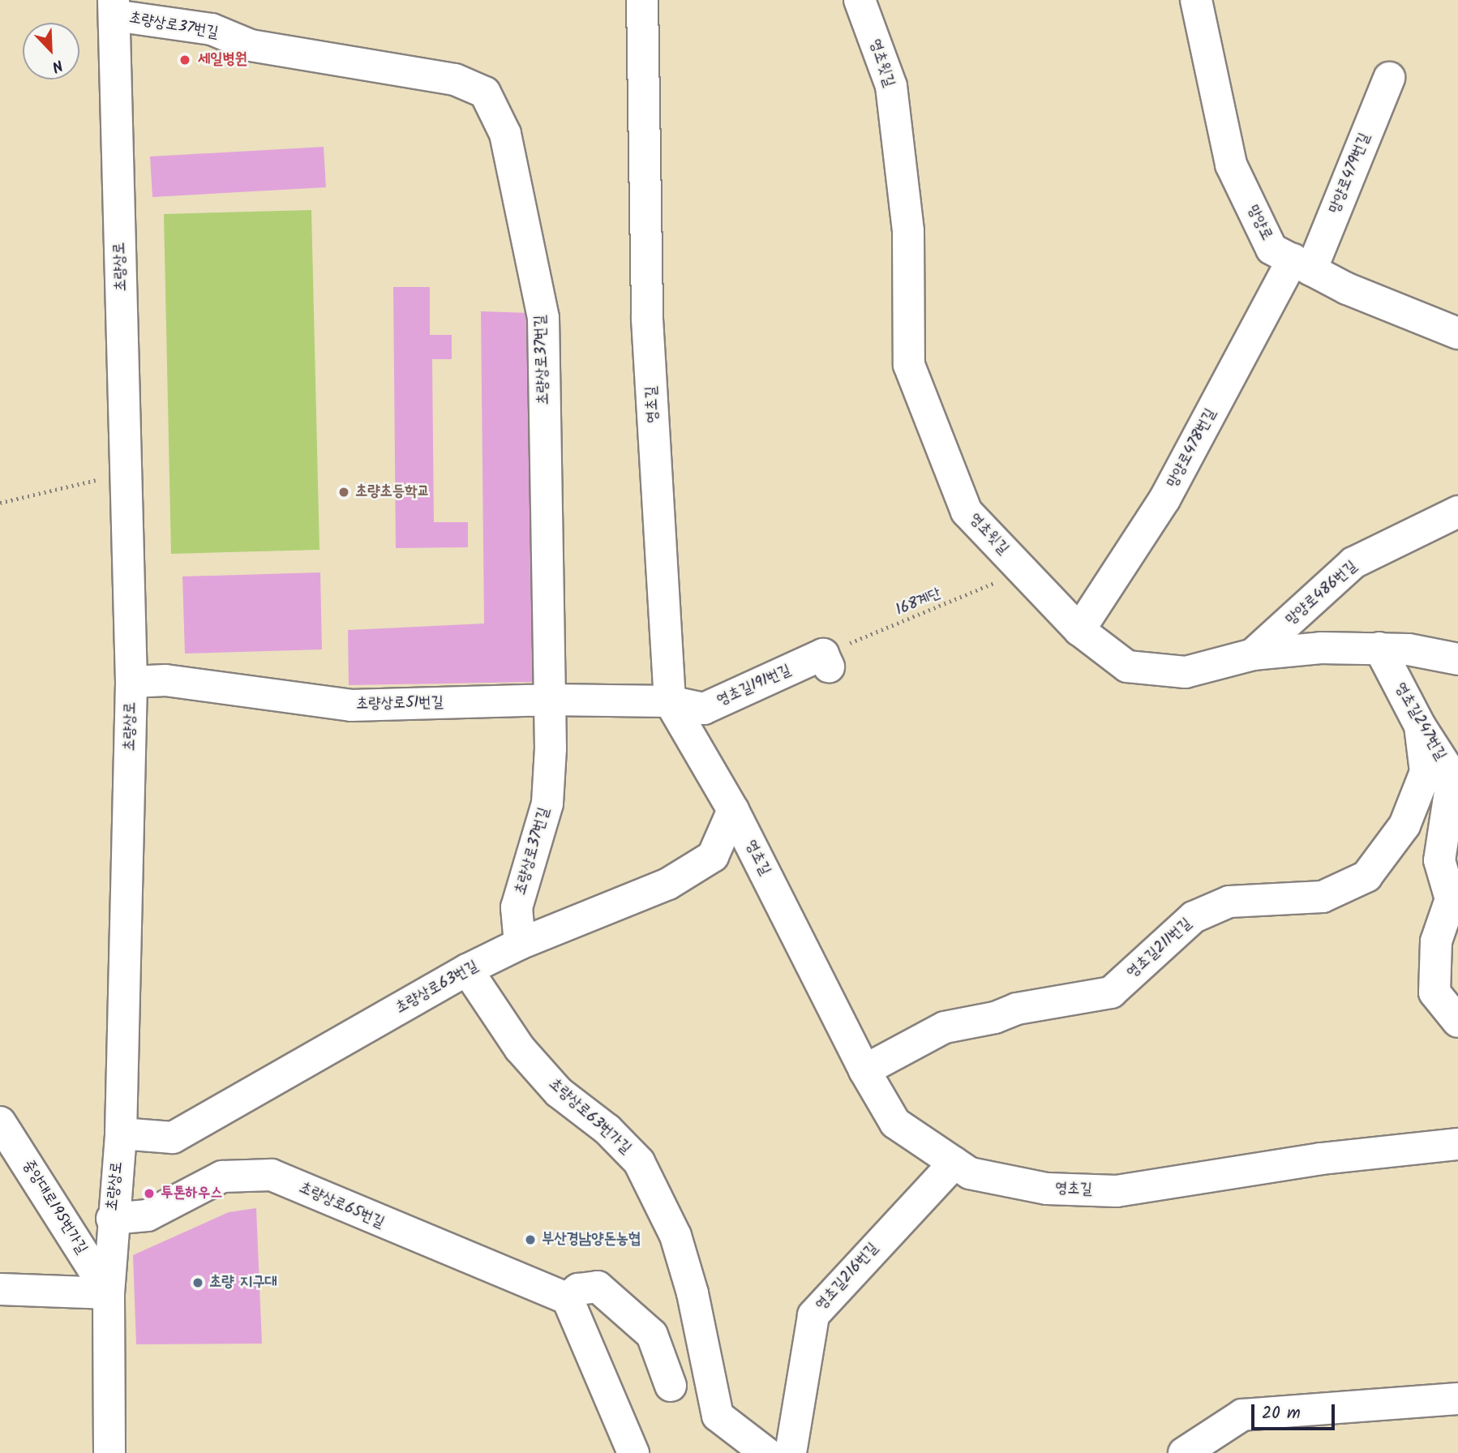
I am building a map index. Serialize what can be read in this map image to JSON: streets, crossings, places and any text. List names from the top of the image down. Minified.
{"streets":{"street":["초량상로37번길","영초윗길","망양로479번길","망양로","초량상로","영초길","망양로478번길","망양로486번길","영초길191번길","초량상로51번길","영초길247번길","영초길211번길","초량상로63번길","초량상로63번가길","초량상로65번길","중앙대로195번가길","영초길216번길"],"path":["168계단"]},"crossings":[["초량상로37번길","초량상로"],["초량상로37번길","초량상로51번길"],["초량상로37번길","초량상로63번길"],["영초윗길","망양로478번길"],["영초윗길","망양로486번길"],["영초윗길","168계단"],["영초윗길","영초길247번길"],["망양로479번길","망양로"],["망양로479번길","망양로478번길"],["망양로","망양로478번길"],["초량상로","초량상로51번길"],["초량상로","초량상로63번길"],["초량상로","초량상로65번길"],["초량상로","중앙대로195번가길"],["영초길","영초길191번길"],["영초길","초량상로51번길"],["영초길","영초길211번길"],["영초길","초량상로63번길"],["영초길","영초길216번길"],["168계단","영초길191번길"],["영초길191번길","초량상로51번길"],["영초길247번길","영초길211번길"],["초량상로63번길","초량상로63번가길"]],"places":["세일병원","초량초등학교","투톤하우스","부산경남양돈농협","초량 지구대"],"scale_bar":"20 m","north":"bottom right"}
